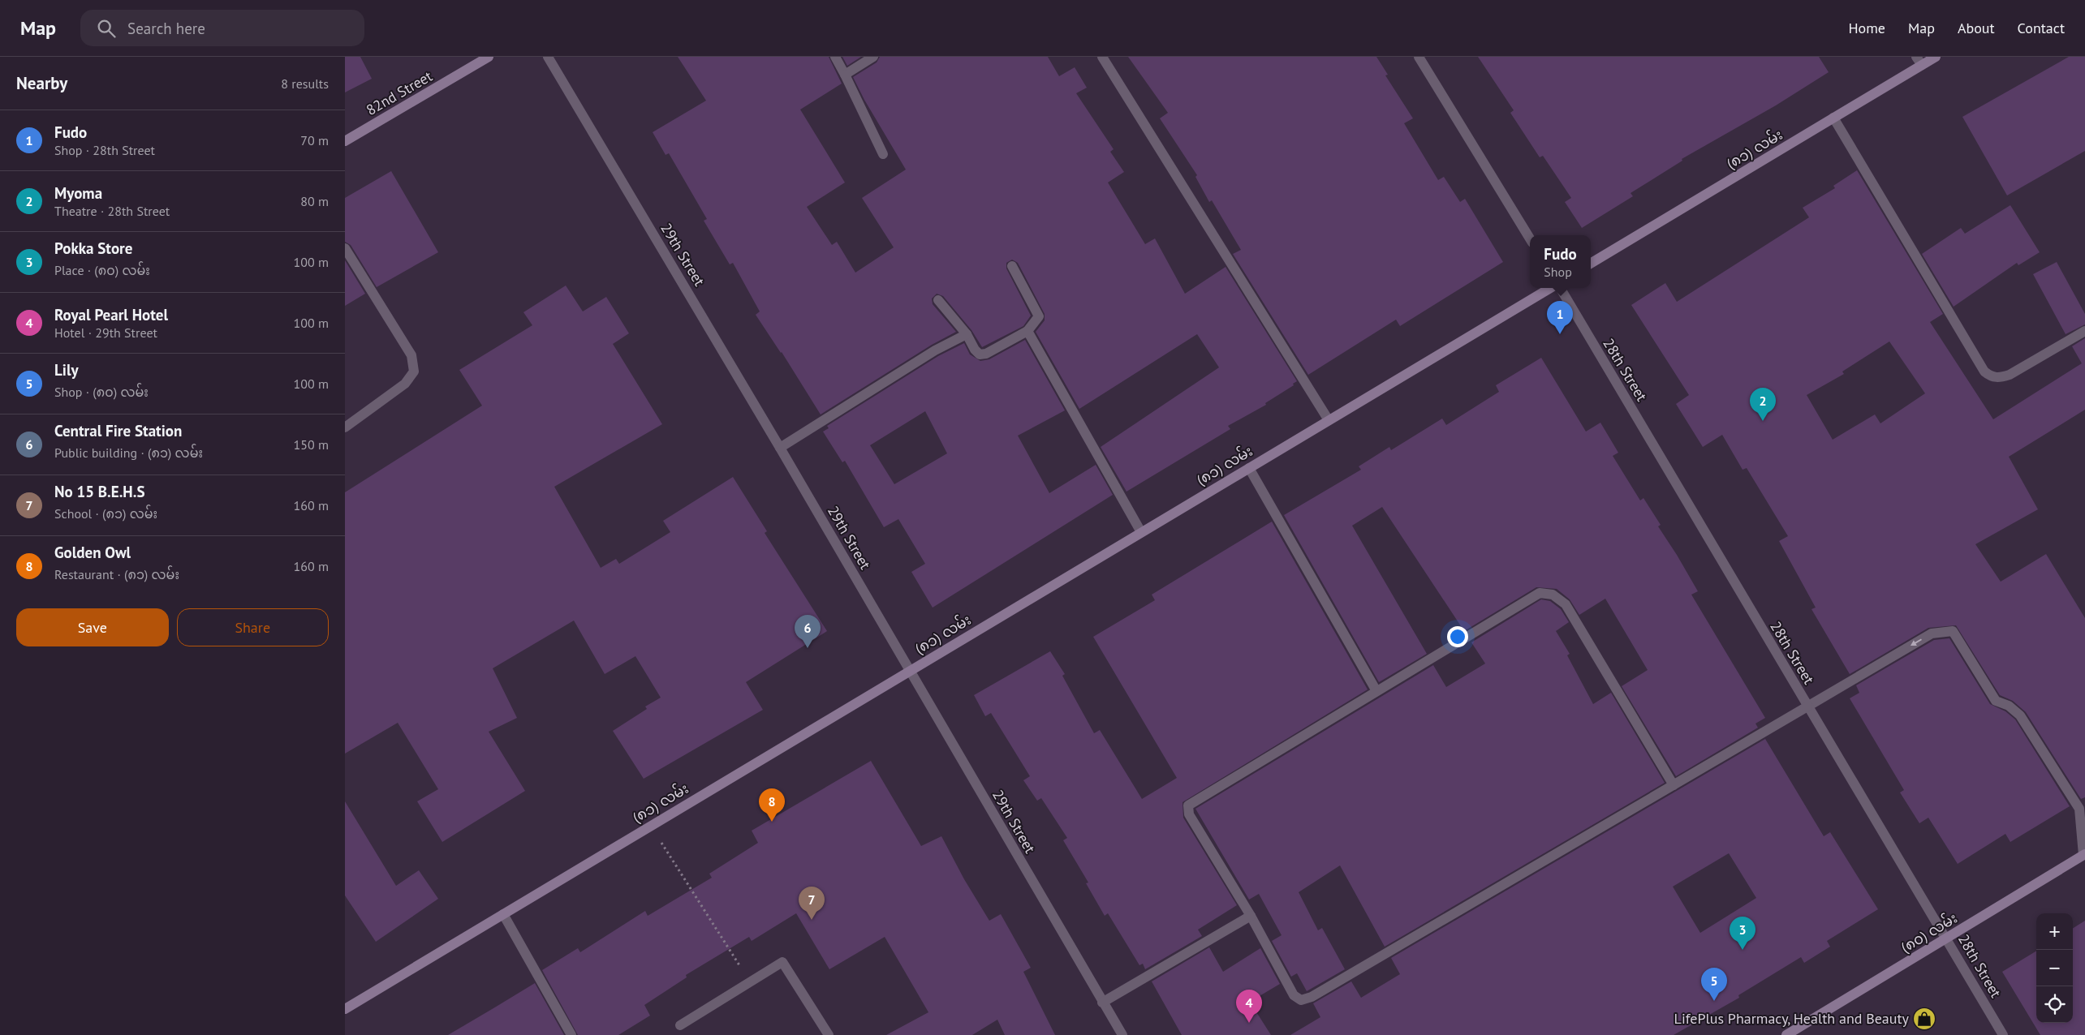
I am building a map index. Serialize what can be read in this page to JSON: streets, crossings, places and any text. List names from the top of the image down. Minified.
{"streets":{"street":["82nd Street","(၈၁) လမ်း","29th Street","28th Street","(၈၀) လမ်း"]},"crossings":[["(၈၁) လမ်း","29th Street"],["28th Street","(၈၀) လမ်း"]],"places":{"shop":["LifePlus Pharmacy, Health and Beauty"]},"page":{"header":"Map","search":"Search here","nav":["Home","Map","About","Contact"],"heading":["Nearby","8 results"],"list":[{"mark":"1","name":"Fudo","note":"Shop · 28th Street","value":"70 m"},{"mark":"2","name":"Myoma","note":"Theatre · 28th Street","value":"80 m"},{"mark":"3","name":"Pokka Store","note":"Place · (၈၀) လမ်း","value":"100 m"},{"mark":"4","name":"Royal Pearl Hotel","note":"Hotel · 29th Street","value":"100 m"},{"mark":"5","name":"Lily","note":"Shop · (၈၀) လမ်း","value":"100 m"},{"mark":"6","name":"Central Fire Station","note":"Public building · (၈၁) လမ်း","value":"150 m"},{"mark":"7","name":"No 15 B.E.H.S","note":"School · (၈၁) လမ်း","value":"160 m"},{"mark":"8","name":"Golden Owl","note":"Restaurant · (၈၁) လမ်း","value":"160 m"}],"popup":["Fudo","Shop"],"pins":["1","2","6","8","7","3","5","4"],"buttons":["Save","Share"],"map_buttons":["+","−"]}}
